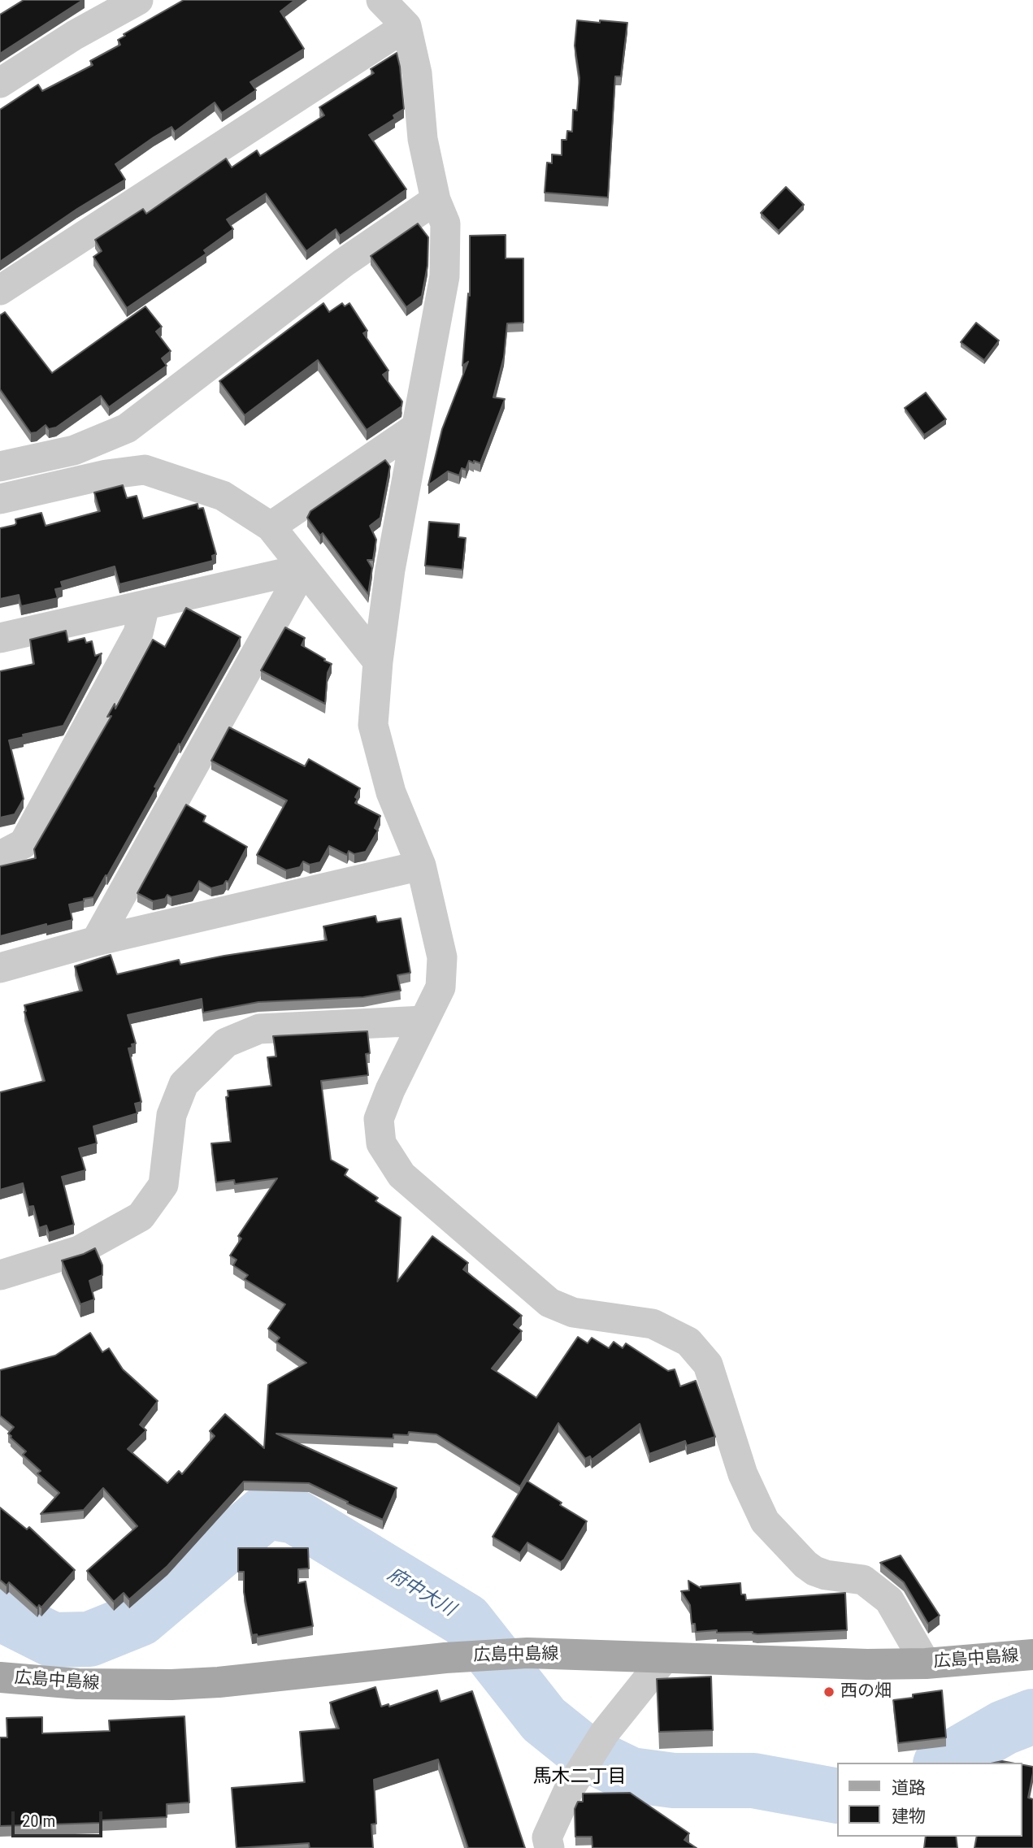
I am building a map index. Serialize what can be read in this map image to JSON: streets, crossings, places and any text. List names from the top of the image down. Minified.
{"streets":{"main road":["広島中島線"]},"districts":["馬木二丁目"],"water":["府中大川"],"places":["西の畑"],"legend":["道路","建物"],"scale_bar":"20 m"}
